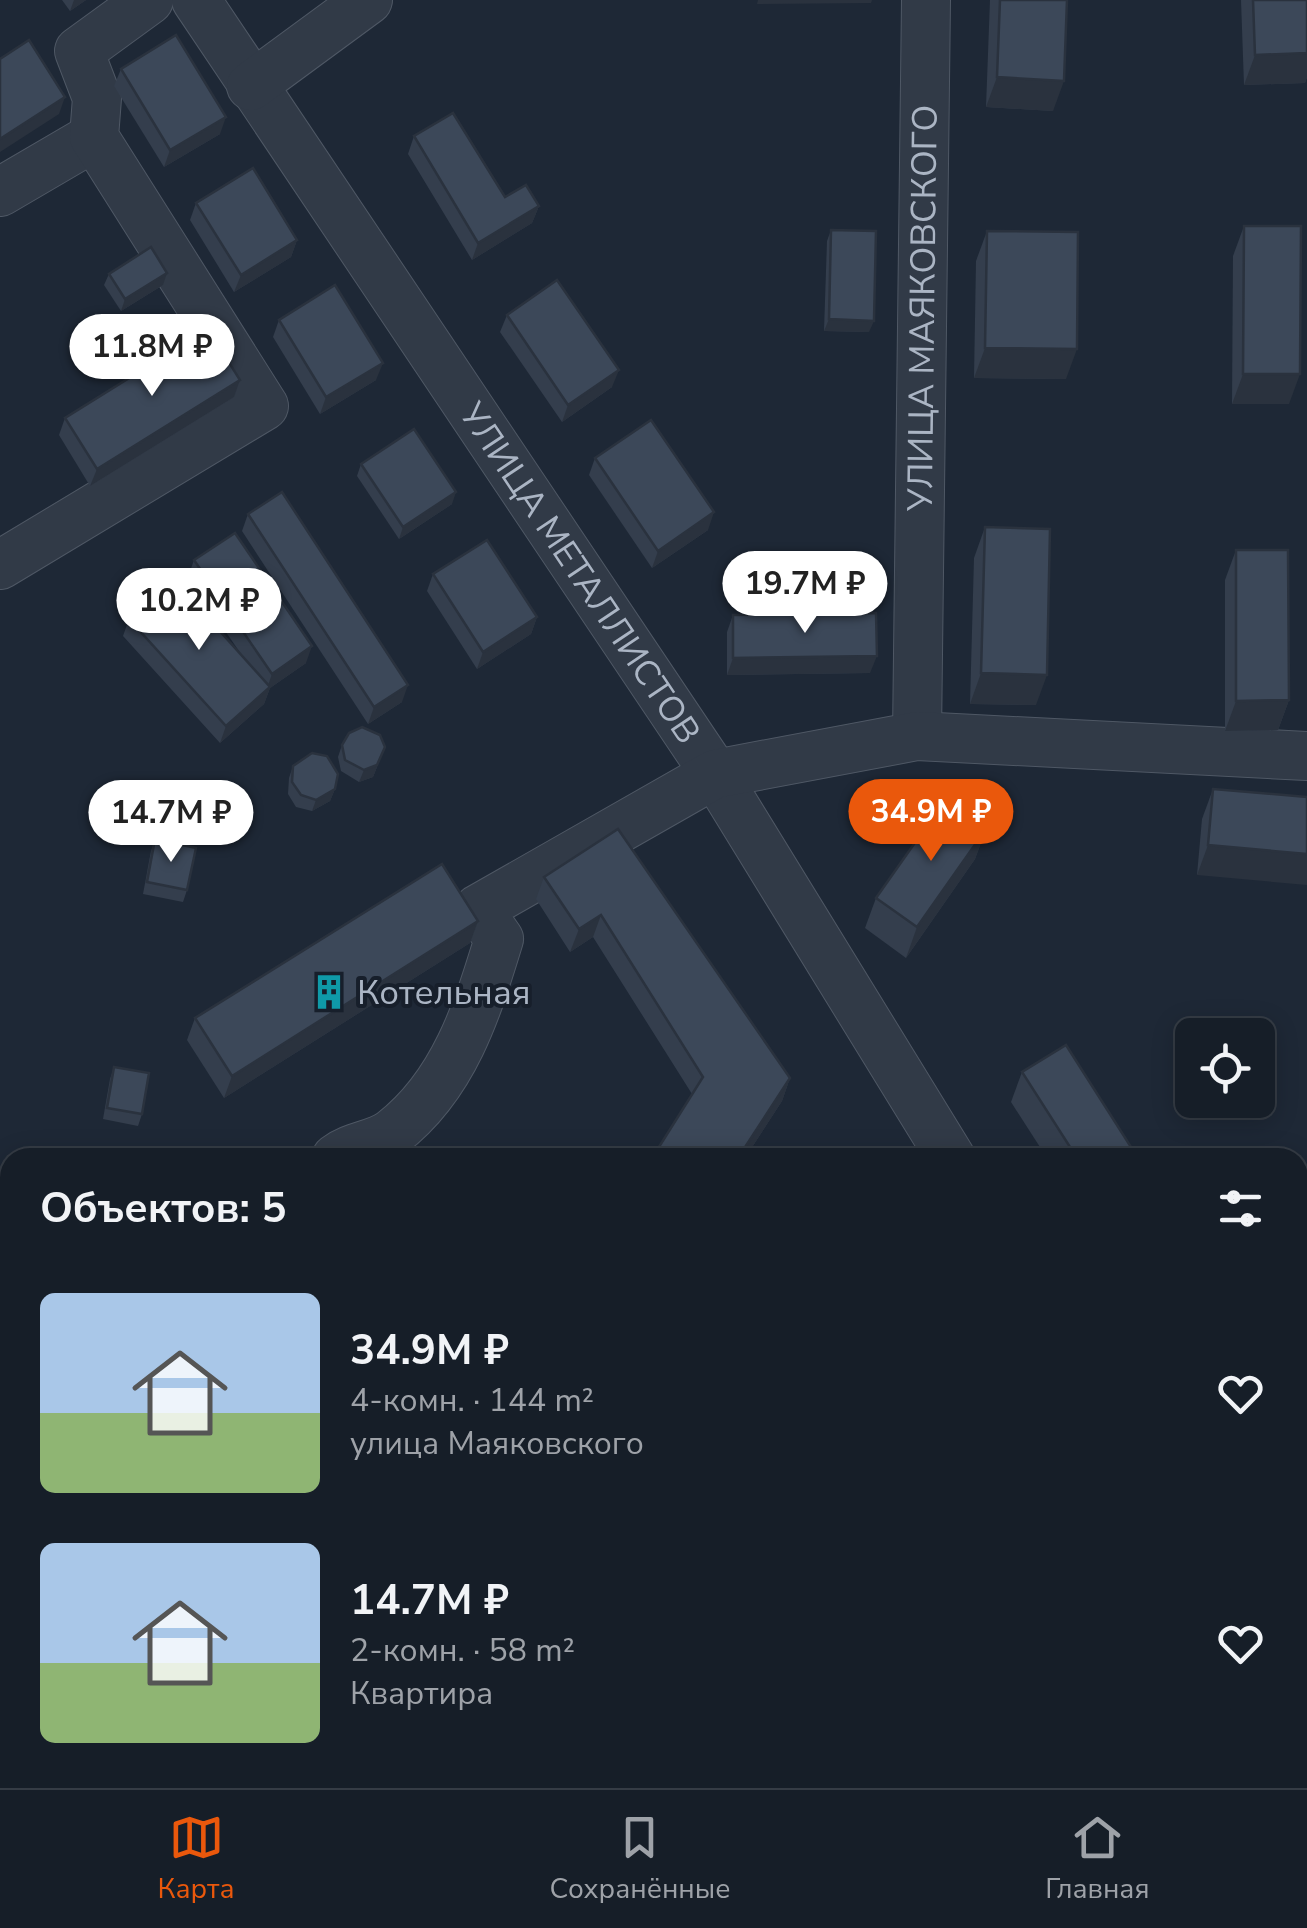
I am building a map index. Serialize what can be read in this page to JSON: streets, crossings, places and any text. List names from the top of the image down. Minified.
{"streets":{"street":["УЛИЦА МАЯКОВСКОГО","УЛИЦА МЕТАЛЛИСТОВ"]},"places":{"building":["Котельная"]},"page":{"price":["11.8M ₽","19.7M ₽","10.2M ₽","34.9M ₽","14.7M ₽"],"heading":"Объектов: 5","list":[{"name":"34.9M ₽","note":"4-комн. · 144 m² · улица Маяковского"},{"name":"14.7M ₽","note":"2-комн. · 58 m² · Квартира"}],"tabs":["Карта","Сохранённые","Главная"]}}
